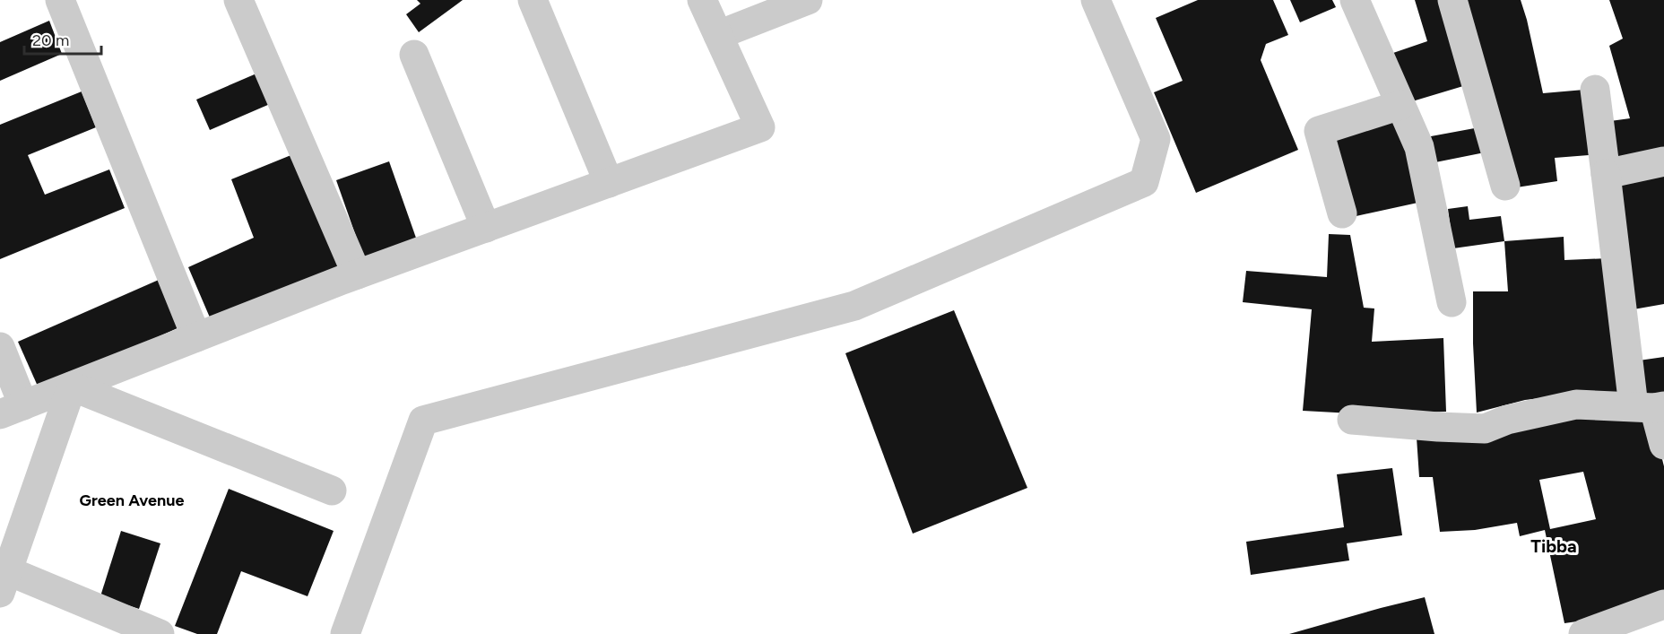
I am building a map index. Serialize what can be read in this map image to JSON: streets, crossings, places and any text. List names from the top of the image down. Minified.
{"districts":["Green Avenue","Tibba"],"scale_bar":"20 m"}
